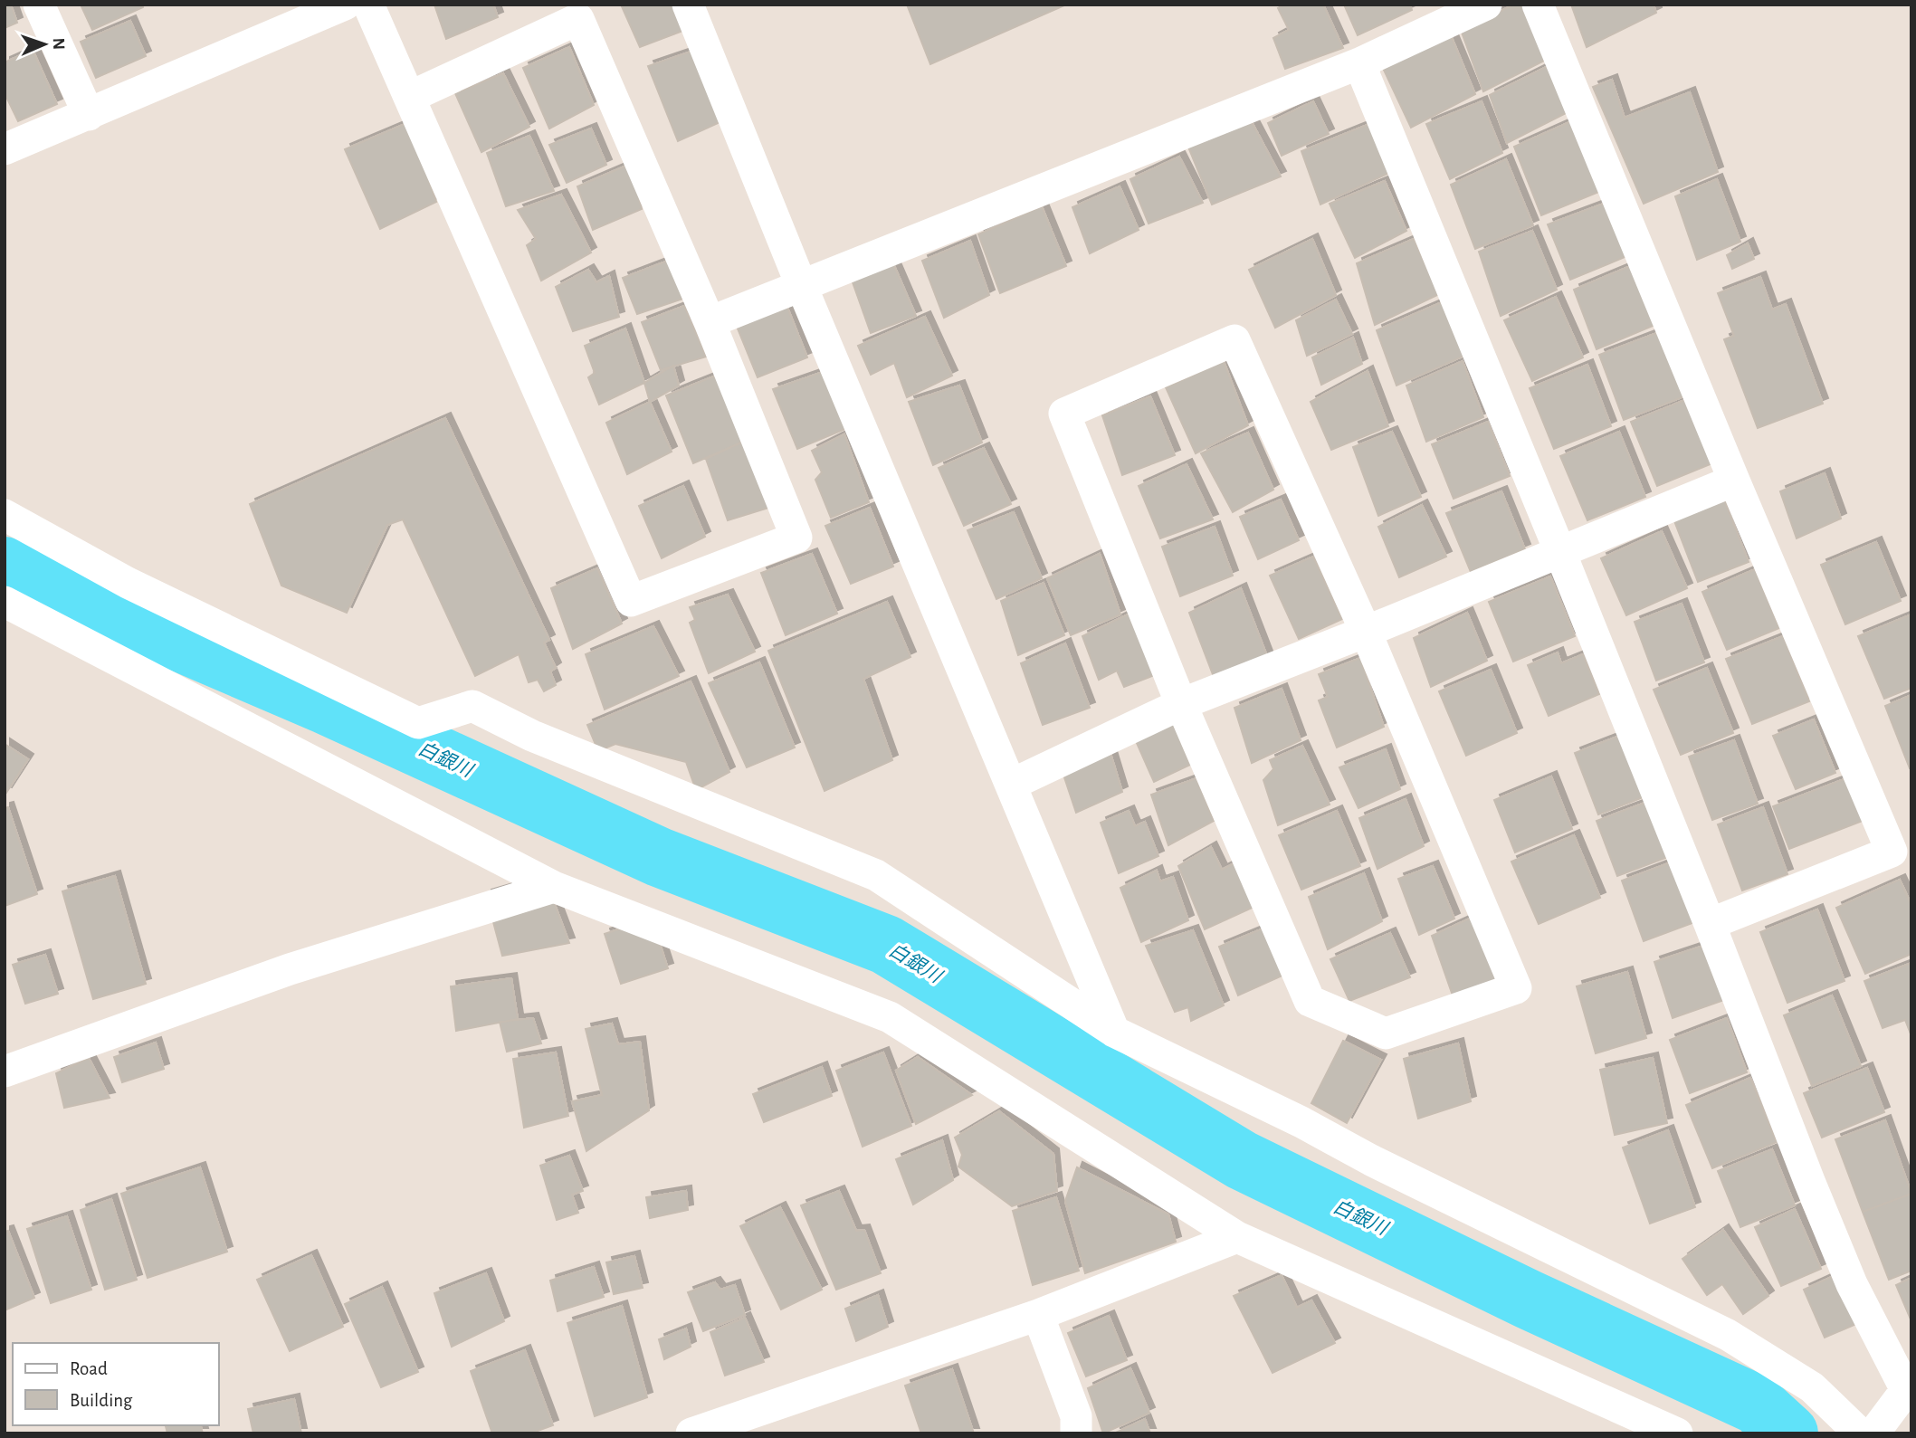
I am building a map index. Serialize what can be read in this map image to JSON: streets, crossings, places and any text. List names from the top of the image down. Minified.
{"water":["白銀川"],"legend":["Road","Building"],"north":"right"}
